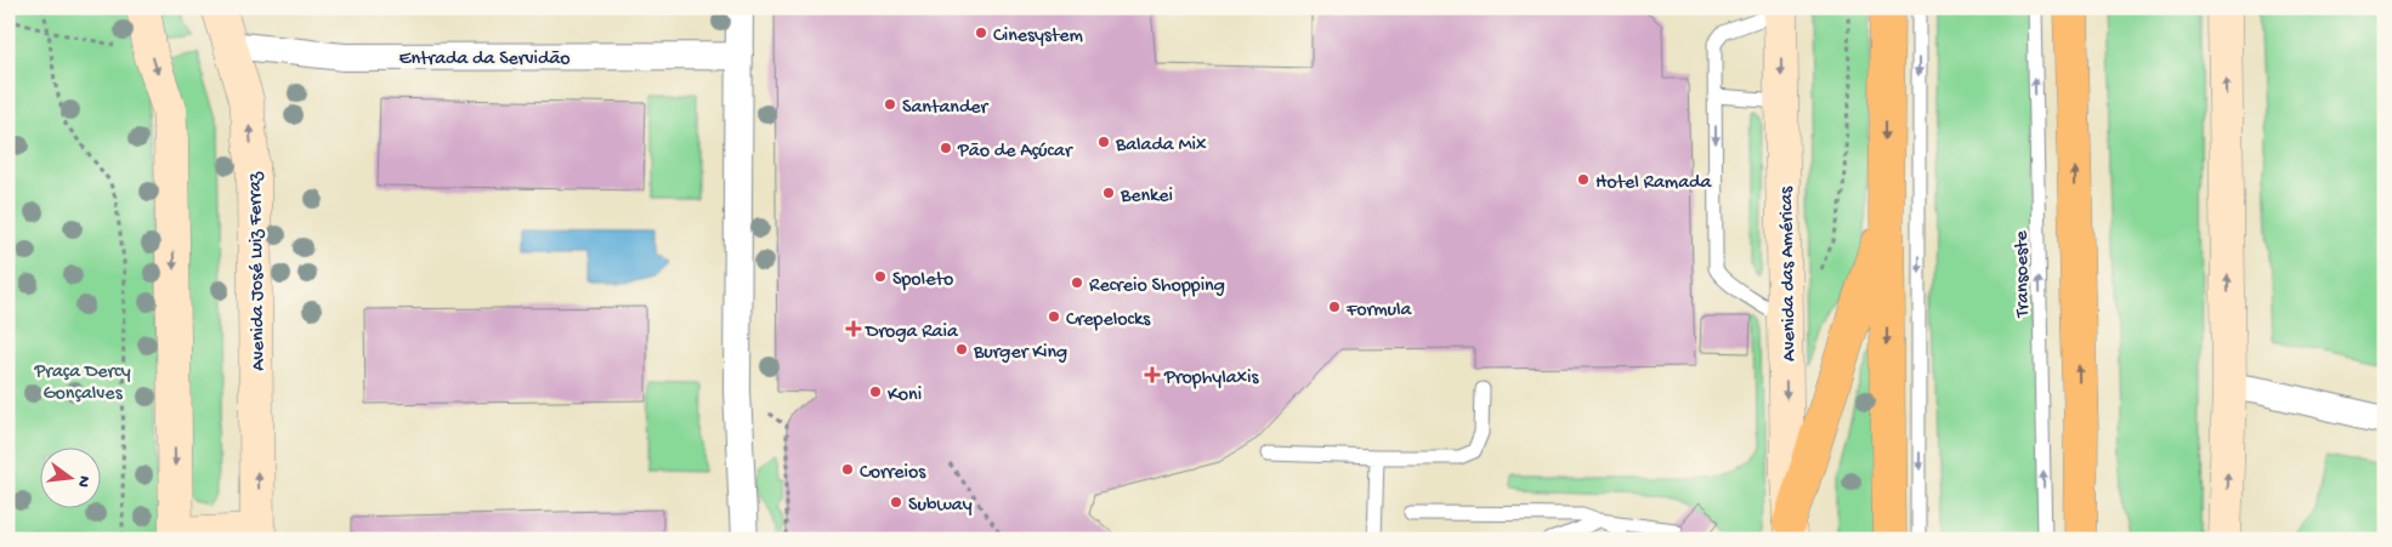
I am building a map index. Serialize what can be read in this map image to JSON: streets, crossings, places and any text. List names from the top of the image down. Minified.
{"streets":{"street":["Entrada da Servidão","Avenida José Luiz Ferraz","Avenida das Américas"],"lane":["Transoeste"]},"crossings":[["Entrada da Servidão","Avenida José Luiz Ferraz"]],"one_way":["Avenida das Américas"],"parks":["Praça Dercy Gonçalves"],"places":{"other":["Cinesystem","Santander","Balada Mix","Pão de Açúcar","Hotel Ramada","Benkei","Spoleto","Recreio Shopping","Formula","Crepelocks","Burger King","Koni","Correios","Subway"],"health":["Droga Raia","Prophylaxis"]},"north":"right"}
